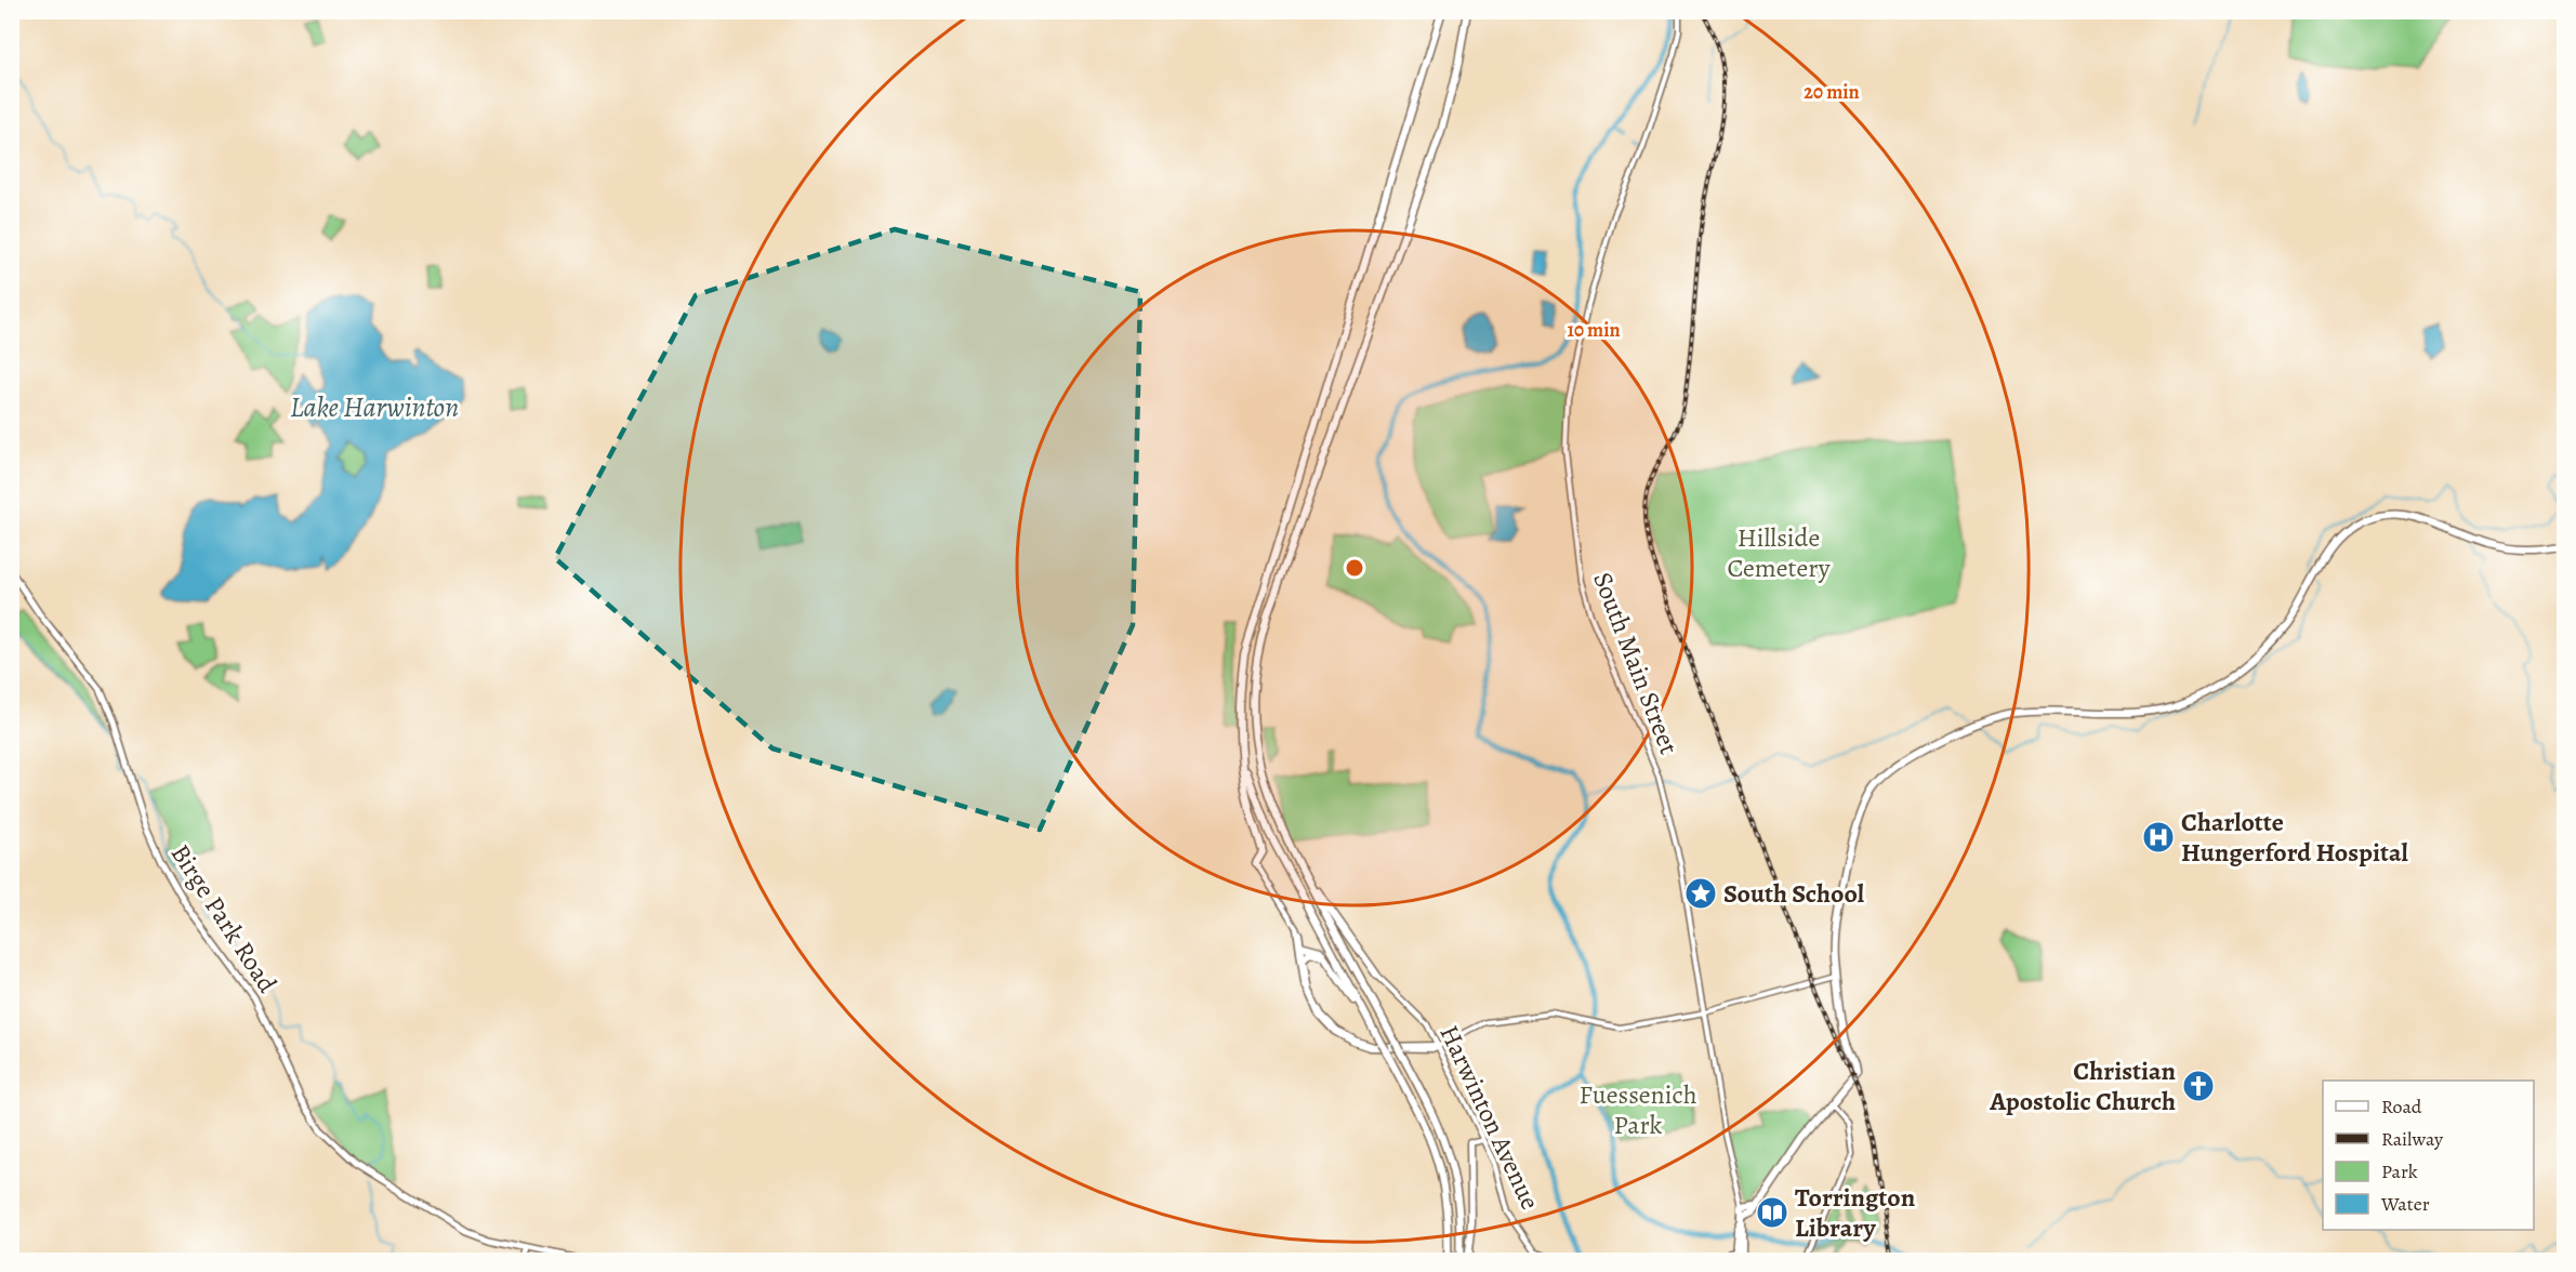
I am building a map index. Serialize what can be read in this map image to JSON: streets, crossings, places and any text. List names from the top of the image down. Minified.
{"streets":{"highway":["South Main Street"],"main road":["Birge Park Road","Harwinton Avenue"]},"water":["Lake Harwinton"],"parks":["Hillside Cemetery","Fuessenich Park"],"places":{"hospital":["Charlotte Hungerford Hospital"],"place":["South School"],"church":["Christian Apostolic Church"],"library":["Torrington Library"]},"legend":["Road","Railway","Park","Water"],"rings":["20 min","10 min"]}
